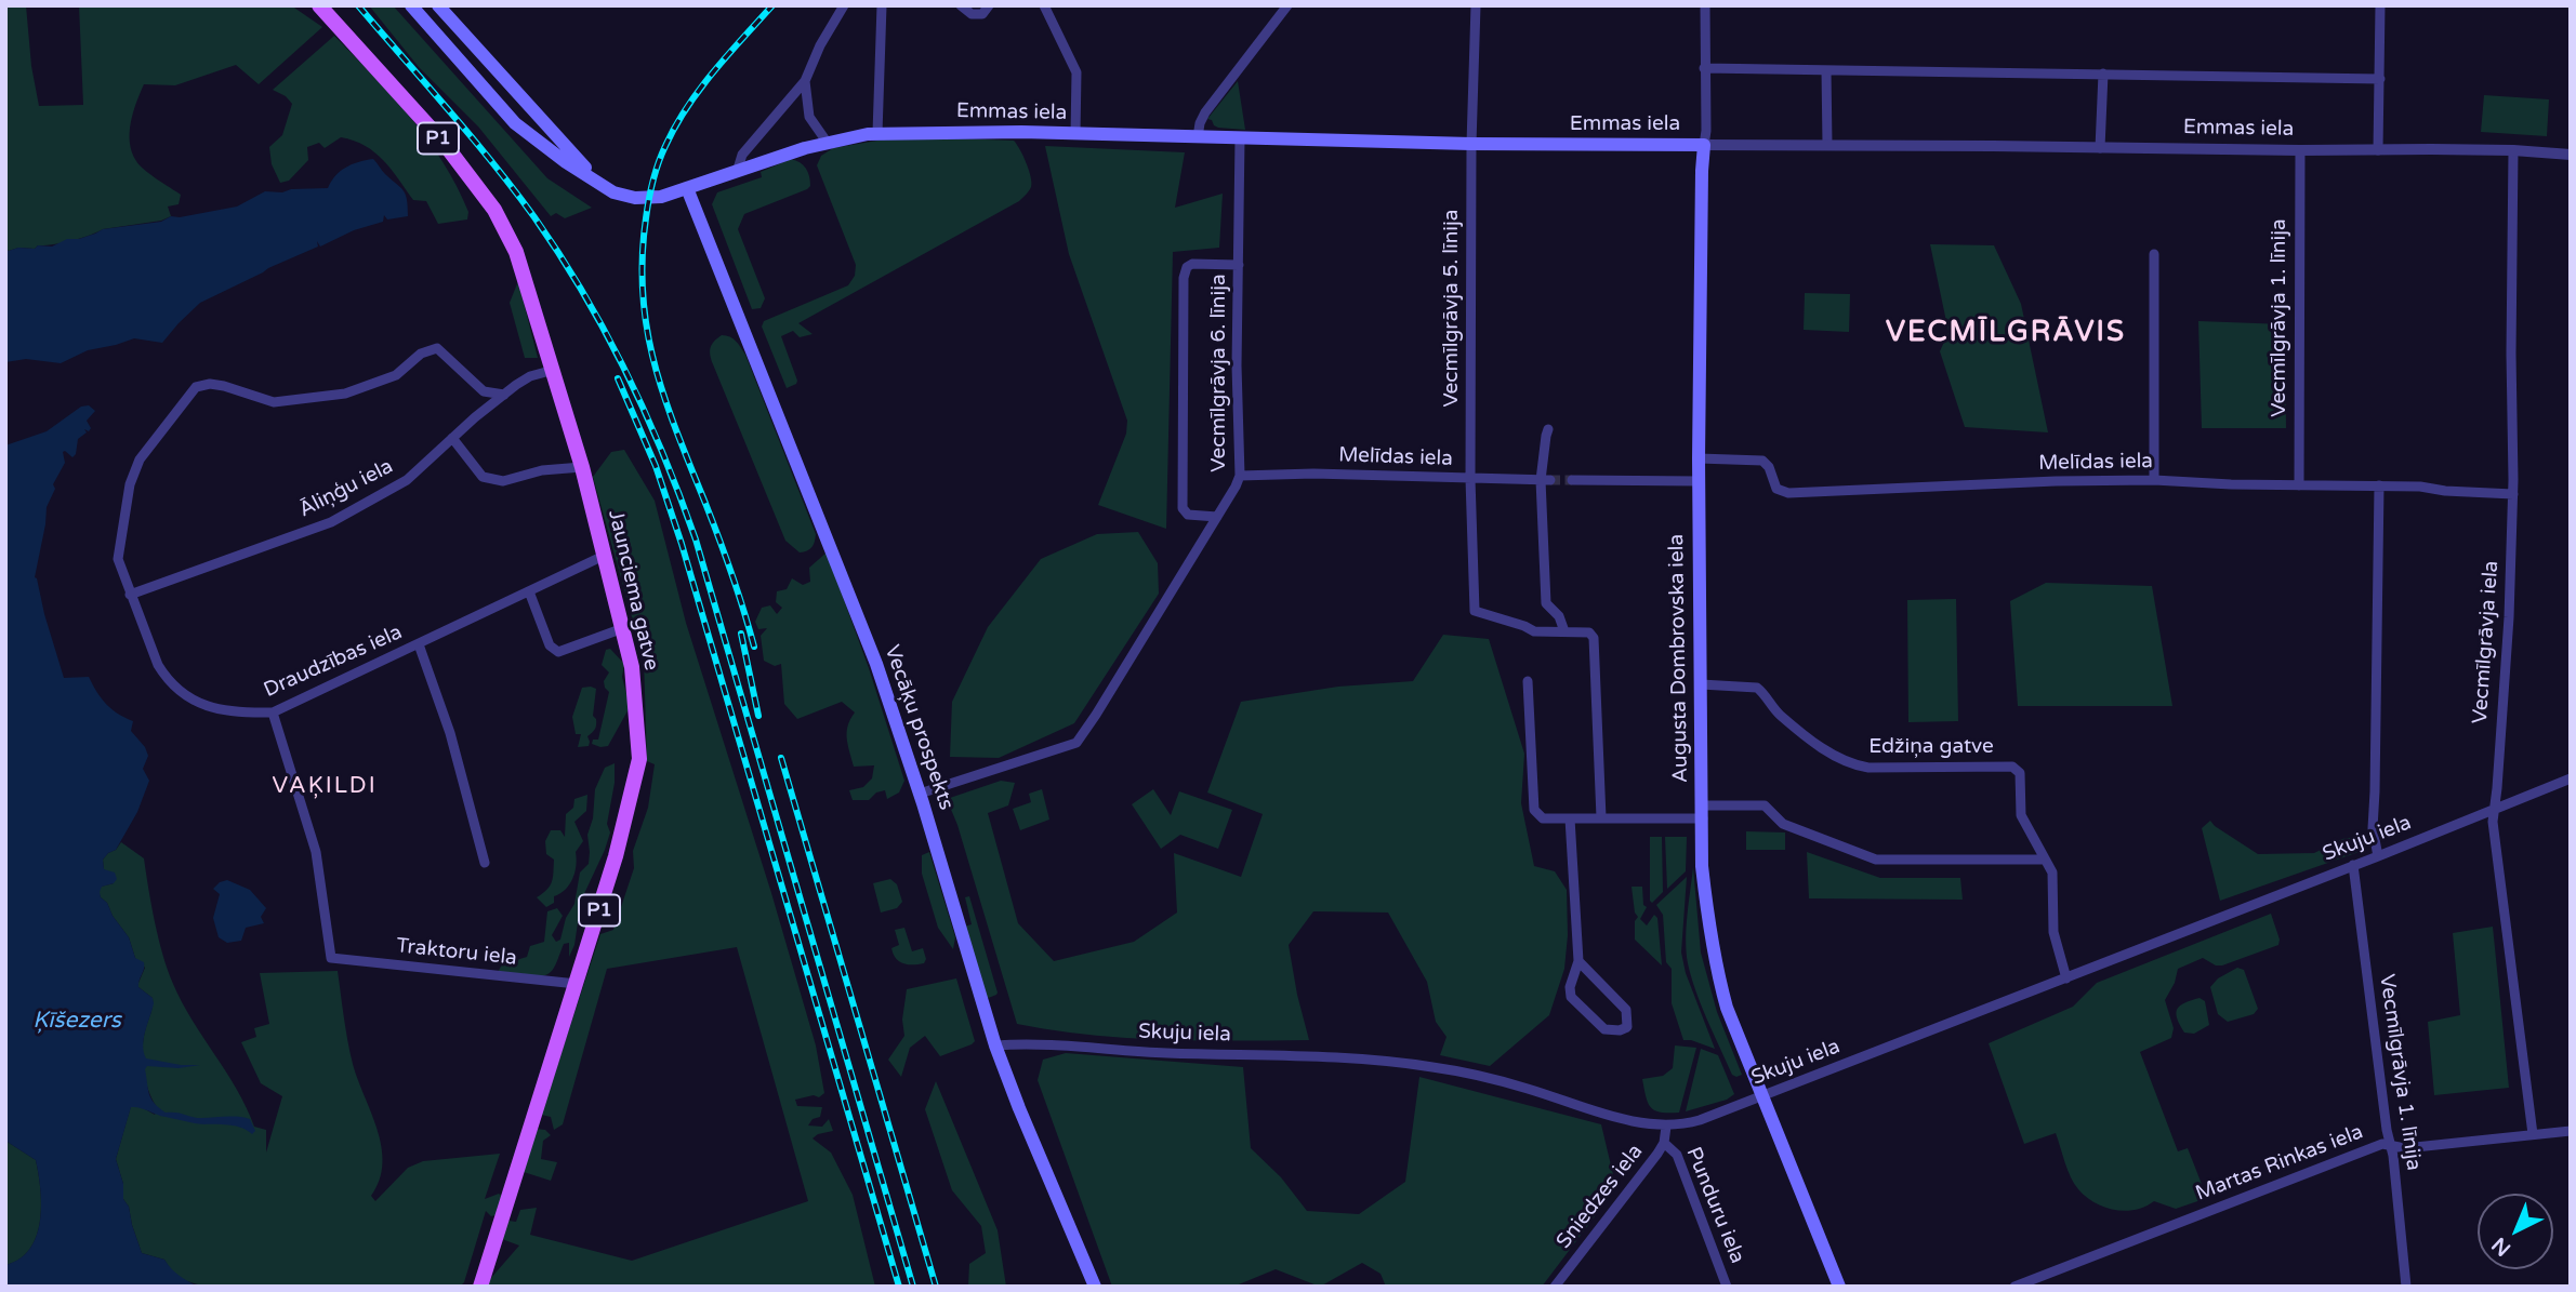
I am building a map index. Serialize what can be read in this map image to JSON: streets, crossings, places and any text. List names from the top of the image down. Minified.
{"streets":{"main road":["Emmas iela","P1","Jaunciema gatve","Augusta Dombrovska iela","Vecāķu prospekts"],"street":["Vecmīlgrāvja 5. līnija","Vecmīlgrāvja 1. līnija","Vecmīlgrāvja 6. līnija","Melīdas iela","Āliņģu iela","Vecmīlgrāvja iela","Draudzības iela","Edžiņa gatve","Skuju iela","Traktoru iela","Martas Rinkas iela","Sniedzes iela","Punduru iela"]},"crossings":[["Emmas iela","Vecmīlgrāvja 5. līnija"],["Emmas iela","Vecmīlgrāvja 1. līnija"],["Emmas iela","Vecmīlgrāvja 6. līnija"],["Emmas iela","Vecmīlgrāvja iela"],["Emmas iela","Augusta Dombrovska iela"],["Emmas iela","Vecāķu prospekts"],["P1","Jaunciema gatve"],["Vecmīlgrāvja 5. līnija","Melīdas iela"],["Vecmīlgrāvja 1. līnija","Melīdas iela"],["Vecmīlgrāvja 1. līnija","Skuju iela"],["Vecmīlgrāvja 1. līnija","Martas Rinkas iela"],["Vecmīlgrāvja 6. līnija","Melīdas iela"],["Vecmīlgrāvja 6. līnija","Vecāķu prospekts"],["Melīdas iela","Vecmīlgrāvja iela"],["Melīdas iela","Augusta Dombrovska iela"],["Āliņģu iela","Jaunciema gatve"],["Āliņģu iela","Draudzības iela"],["Jaunciema gatve","Draudzības iela"],["Jaunciema gatve","Traktoru iela"],["Vecmīlgrāvja iela","Skuju iela"],["Vecmīlgrāvja iela","Martas Rinkas iela"],["Augusta Dombrovska iela","Edžiņa gatve"],["Augusta Dombrovska iela","Skuju iela"],["Draudzības iela","Traktoru iela"],["Vecāķu prospekts","Skuju iela"],["Edžiņa gatve","Skuju iela"],["Skuju iela","Sniedzes iela"],["Sniedzes iela","Punduru iela"]],"districts":["VECMĪLGRĀVIS","VAĶILDI"],"water":["Ķīšezers"],"north":"bottom left"}
